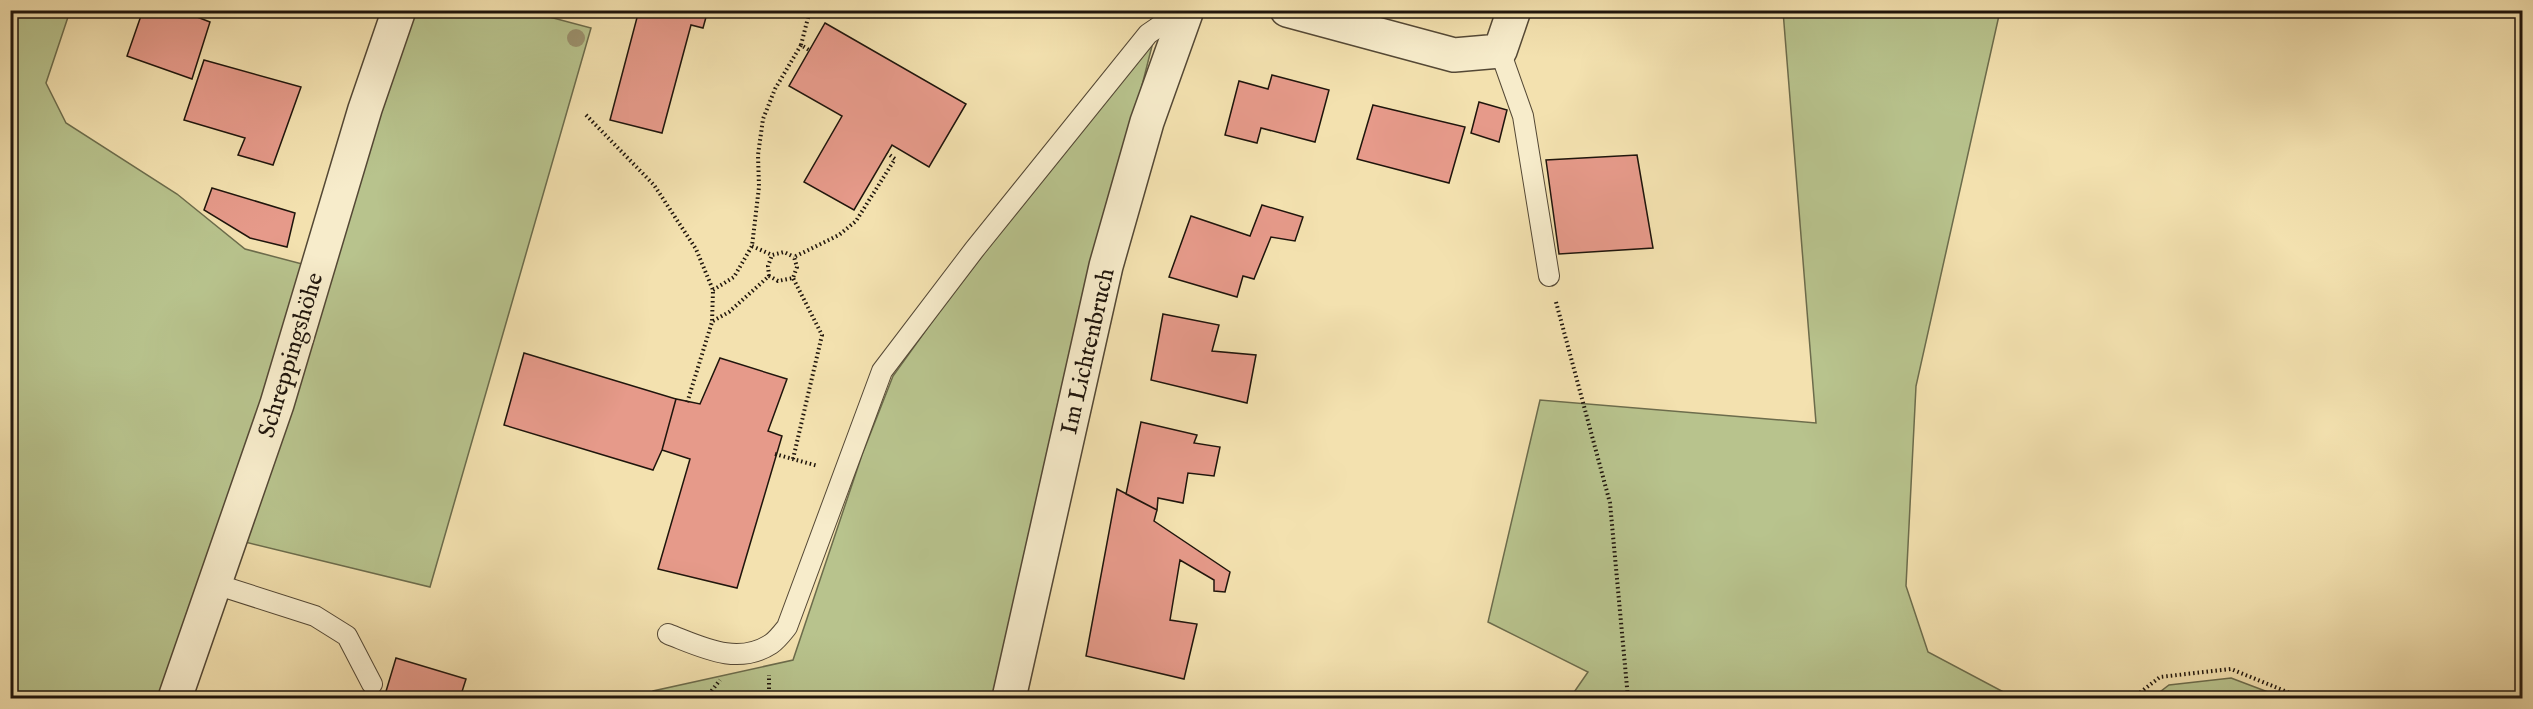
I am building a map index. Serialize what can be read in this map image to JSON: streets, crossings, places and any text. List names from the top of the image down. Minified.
{"streets":{"street":["Im Lichtenbruch","Schreppingshöhe"]}}
